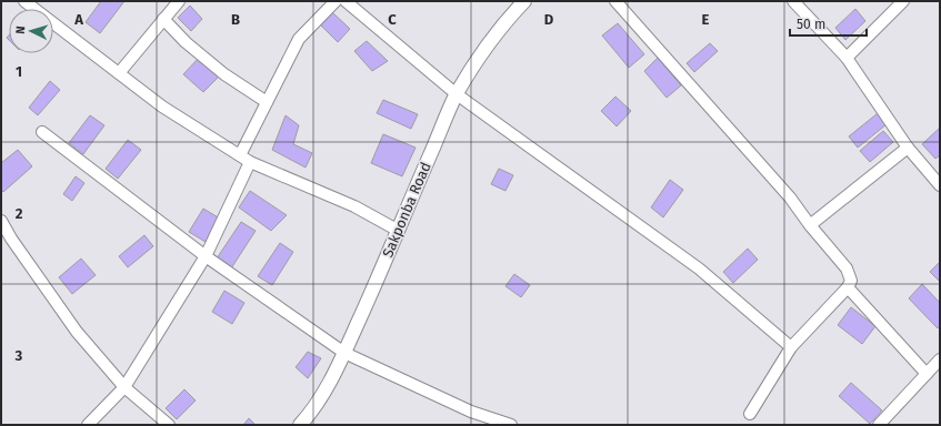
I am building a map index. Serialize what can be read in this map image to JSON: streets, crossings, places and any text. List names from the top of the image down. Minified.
{"streets":{"main road":["Sakponba Road"]},"scale_bar":"50 m","north":"left","grid":{"columns":["A","B","C","D","E"],"rows":["1","2","3"]}}
